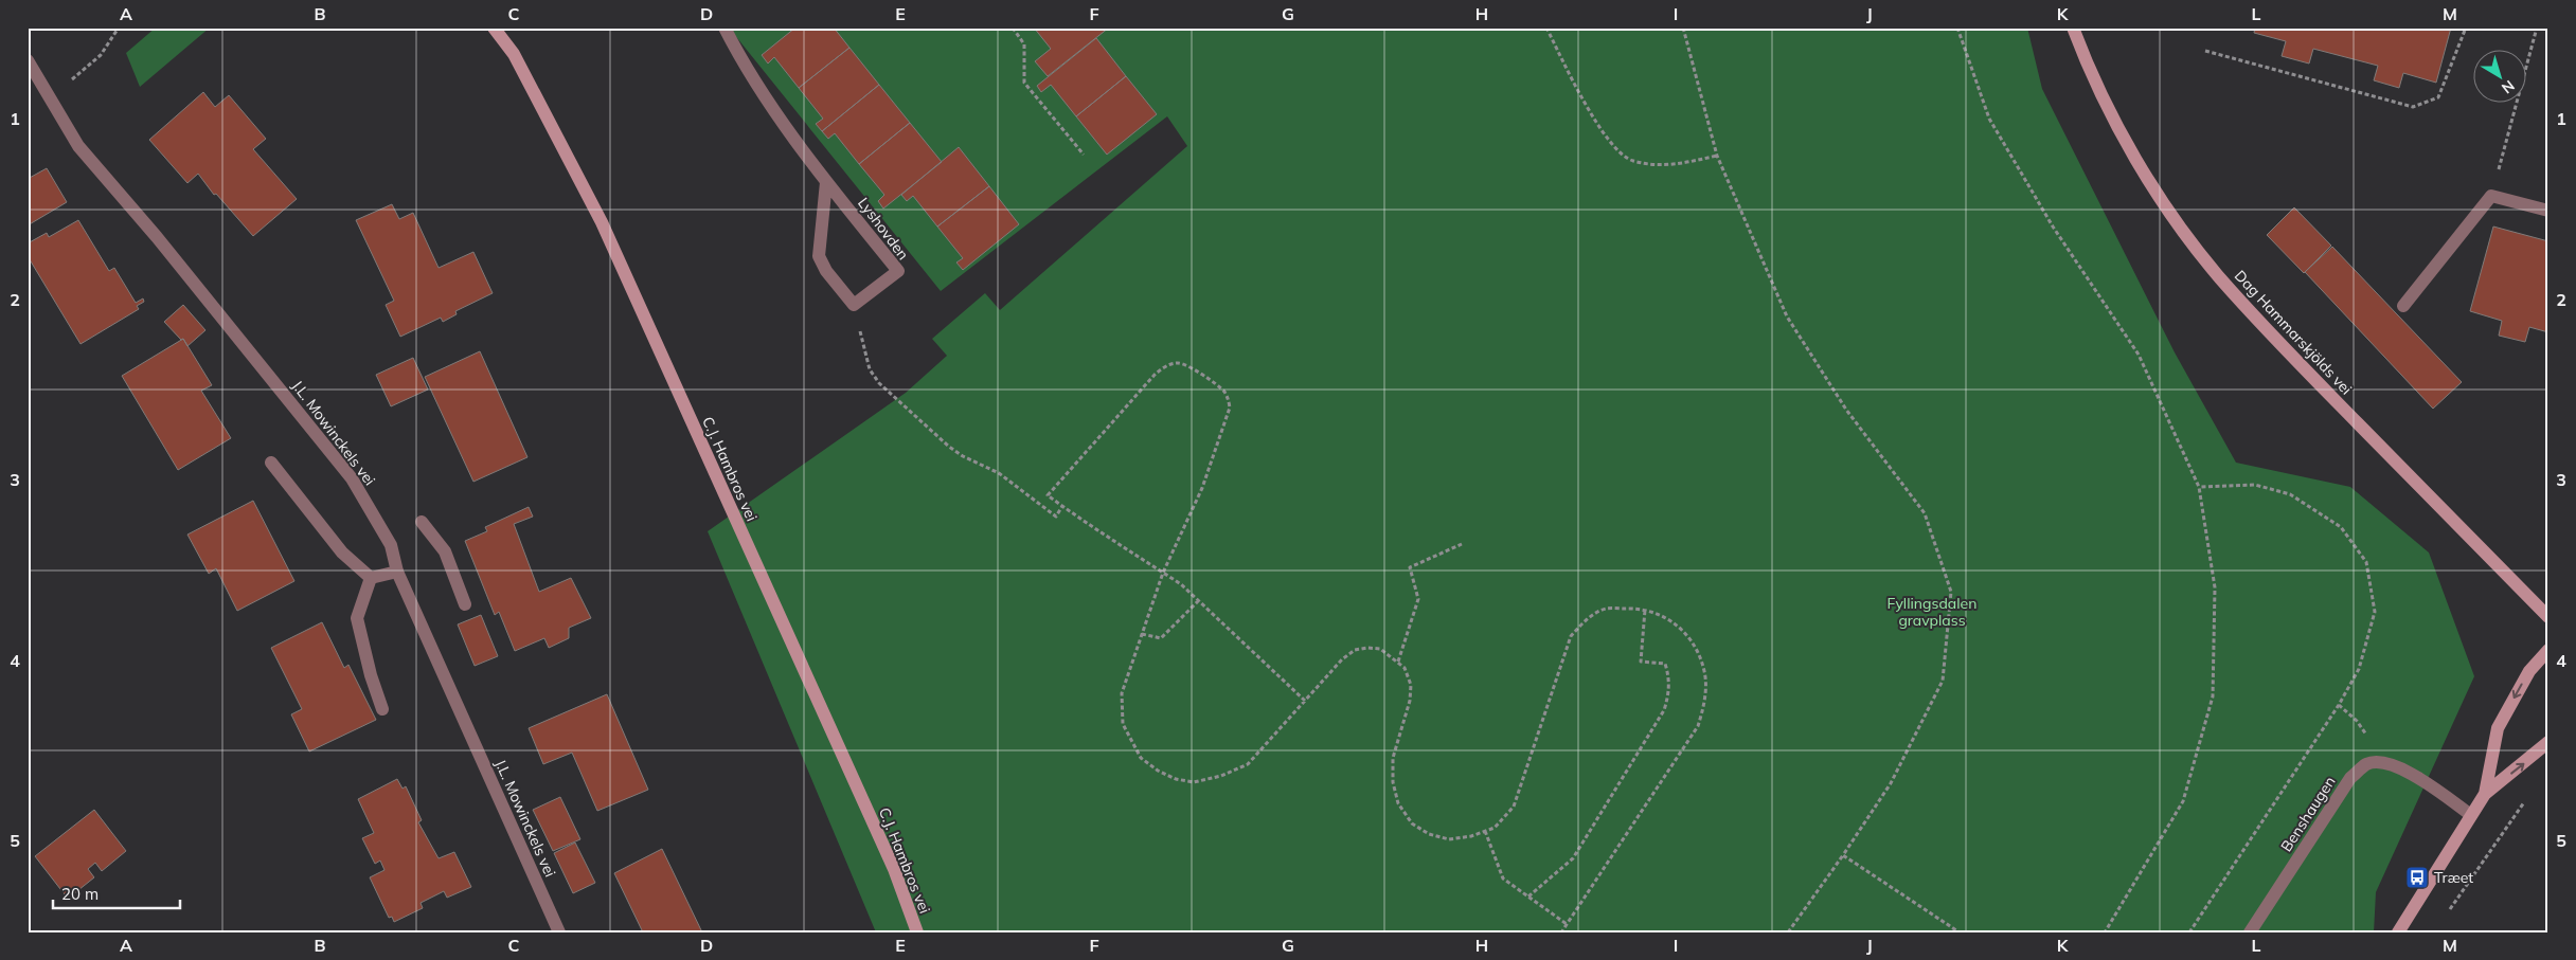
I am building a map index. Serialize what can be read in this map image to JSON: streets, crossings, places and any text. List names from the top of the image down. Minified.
{"streets":{"main road":["Dag Hammarskjölds vei","C.J. Hambros vei"],"street":["Lyshovden","J.L. Mowinckels vei","Benshaugen"]},"parks":["Fyllingsdalen gravplass"],"places":{"bus stop":["Træet"]},"scale_bar":"20 m","north":"bottom right","grid":{"columns":["A","B","C","D","E","F","G","H","I","J","K","L","M"],"rows":["1","2","3","4","5"]}}
